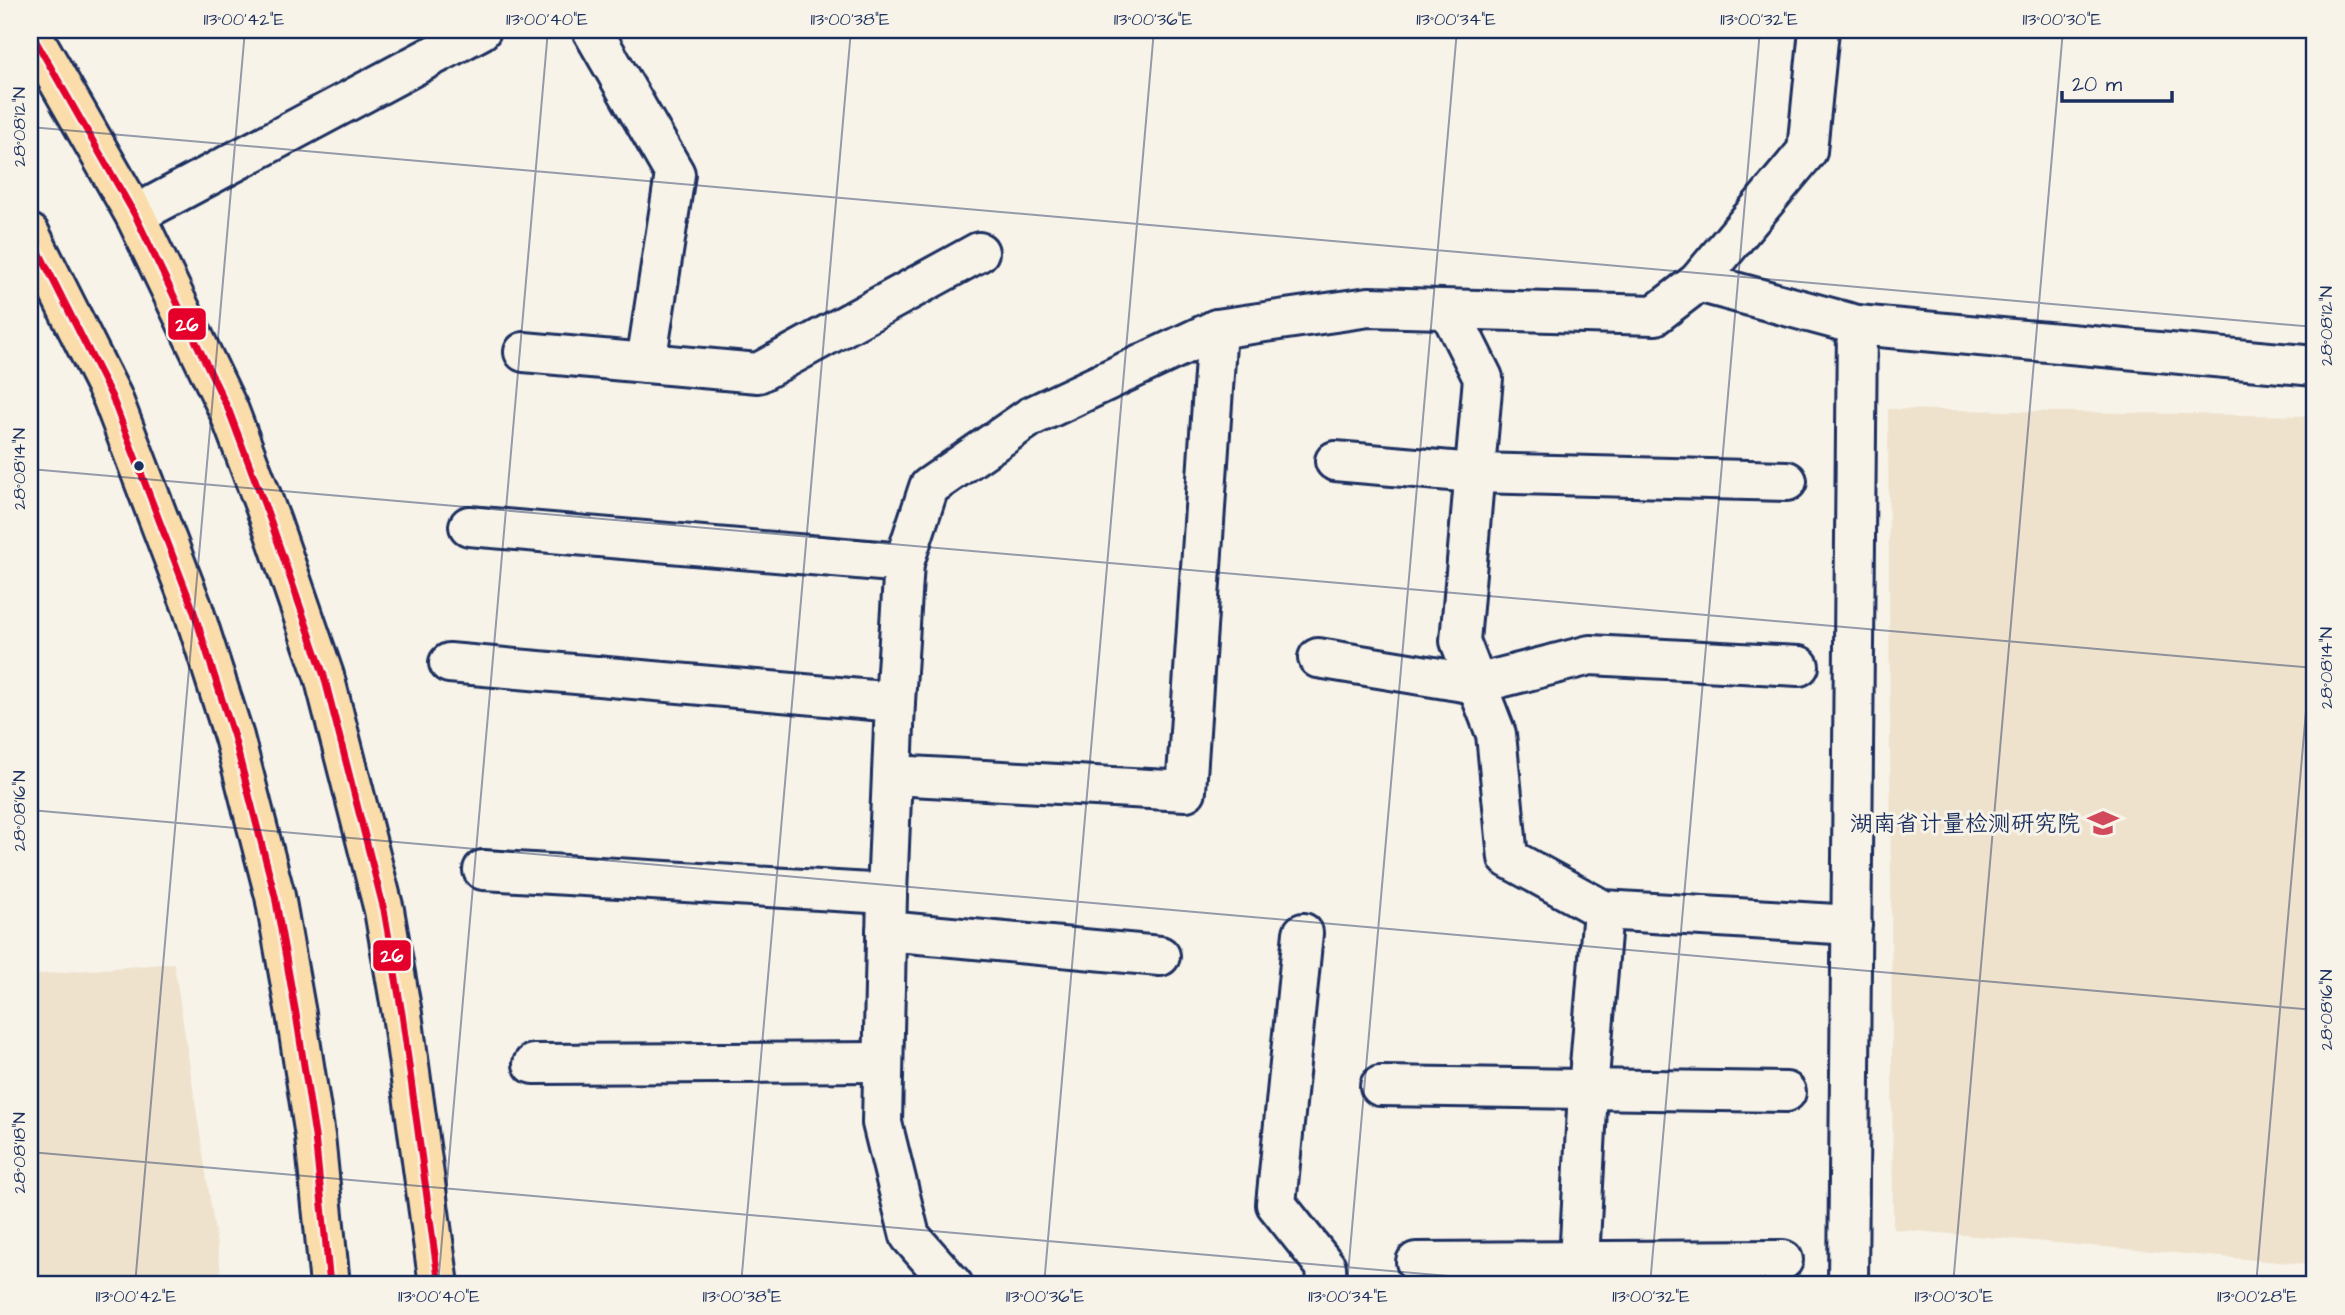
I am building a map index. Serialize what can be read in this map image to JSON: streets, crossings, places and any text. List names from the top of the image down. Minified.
{"places":{"school or university":["湖南省计量检测研究院"]},"lines":["transit line 26"],"scale_bar":"20 m","coordinates":["113°00'42\"E","113°00'40\"E","113°00'38\"E","113°00'36\"E","113°00'34\"E","113°00'32\"E","113°00'30\"E","28°08'12\"N","28°08'14\"N","28°08'16\"N","28°08'18\"N","113°00'28\"E"]}
